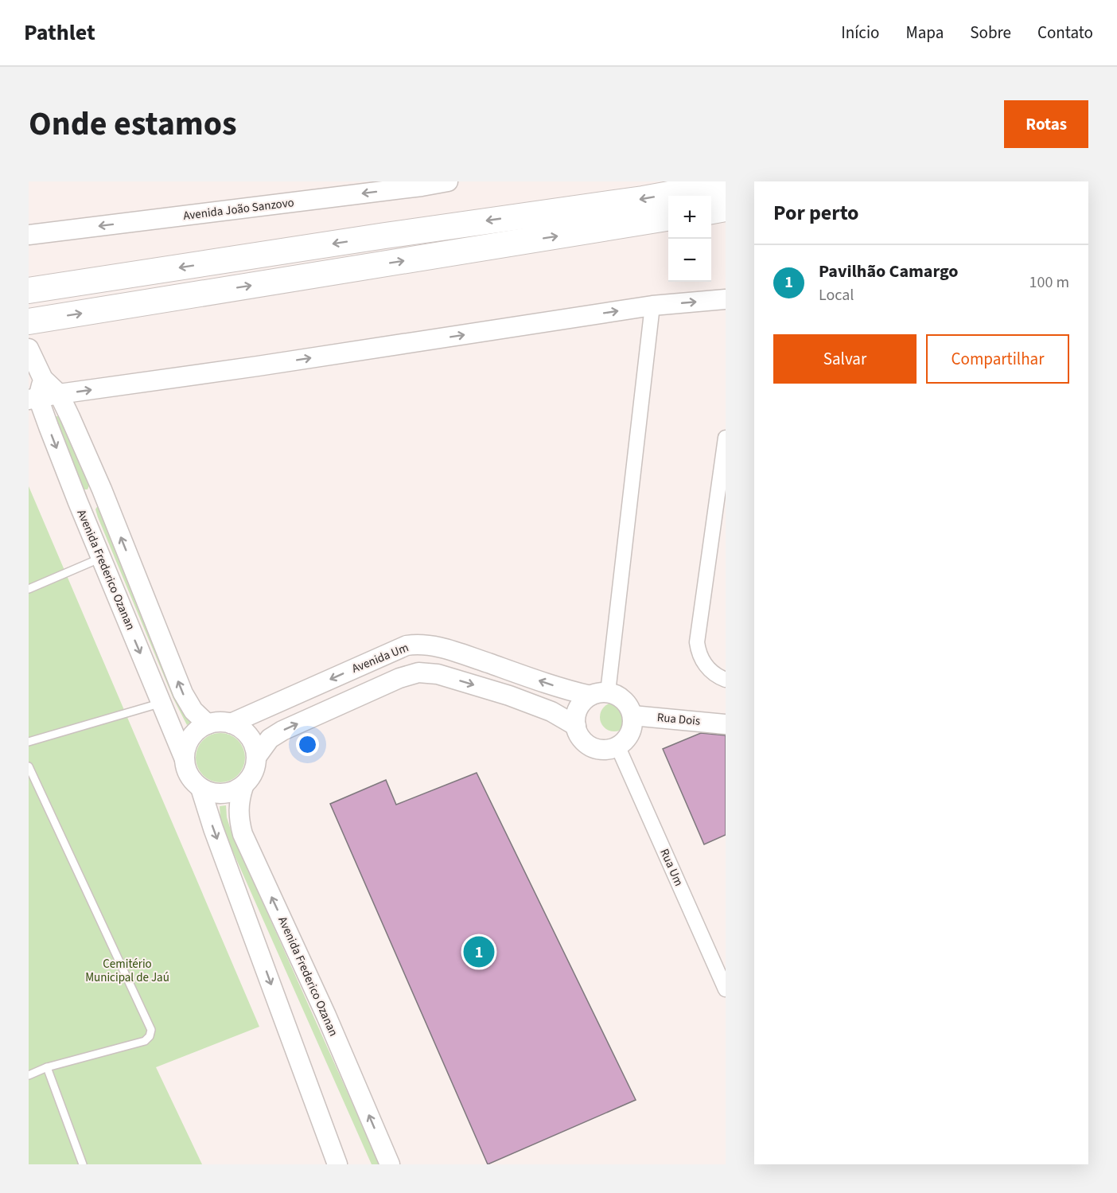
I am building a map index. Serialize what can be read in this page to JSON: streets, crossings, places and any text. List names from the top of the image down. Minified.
{"streets":{"main road":["Avenida João Sanzovo","Avenida Frederico Ozanan","Avenida Um","Rua Dois"],"street":["Rua Um"]},"crossings":[["Avenida Frederico Ozanan","Avenida Um"],["Avenida Um","Rua Dois"],["Avenida Um","Rua Um"],["Rua Dois","Rua Um"]],"parks":["Cemitério Municipal de Jaú"],"page":{"header":"Pathlet","nav":["Início","Mapa","Sobre","Contato"],"title":"Onde estamos","buttons":["Rotas",["Salvar","Compartilhar"]],"heading":"Por perto","map_buttons":["+","−"],"list":[{"mark":"1","name":"Pavilhão Camargo","note":"Local","value":"100 m"}],"pins":"1"}}
